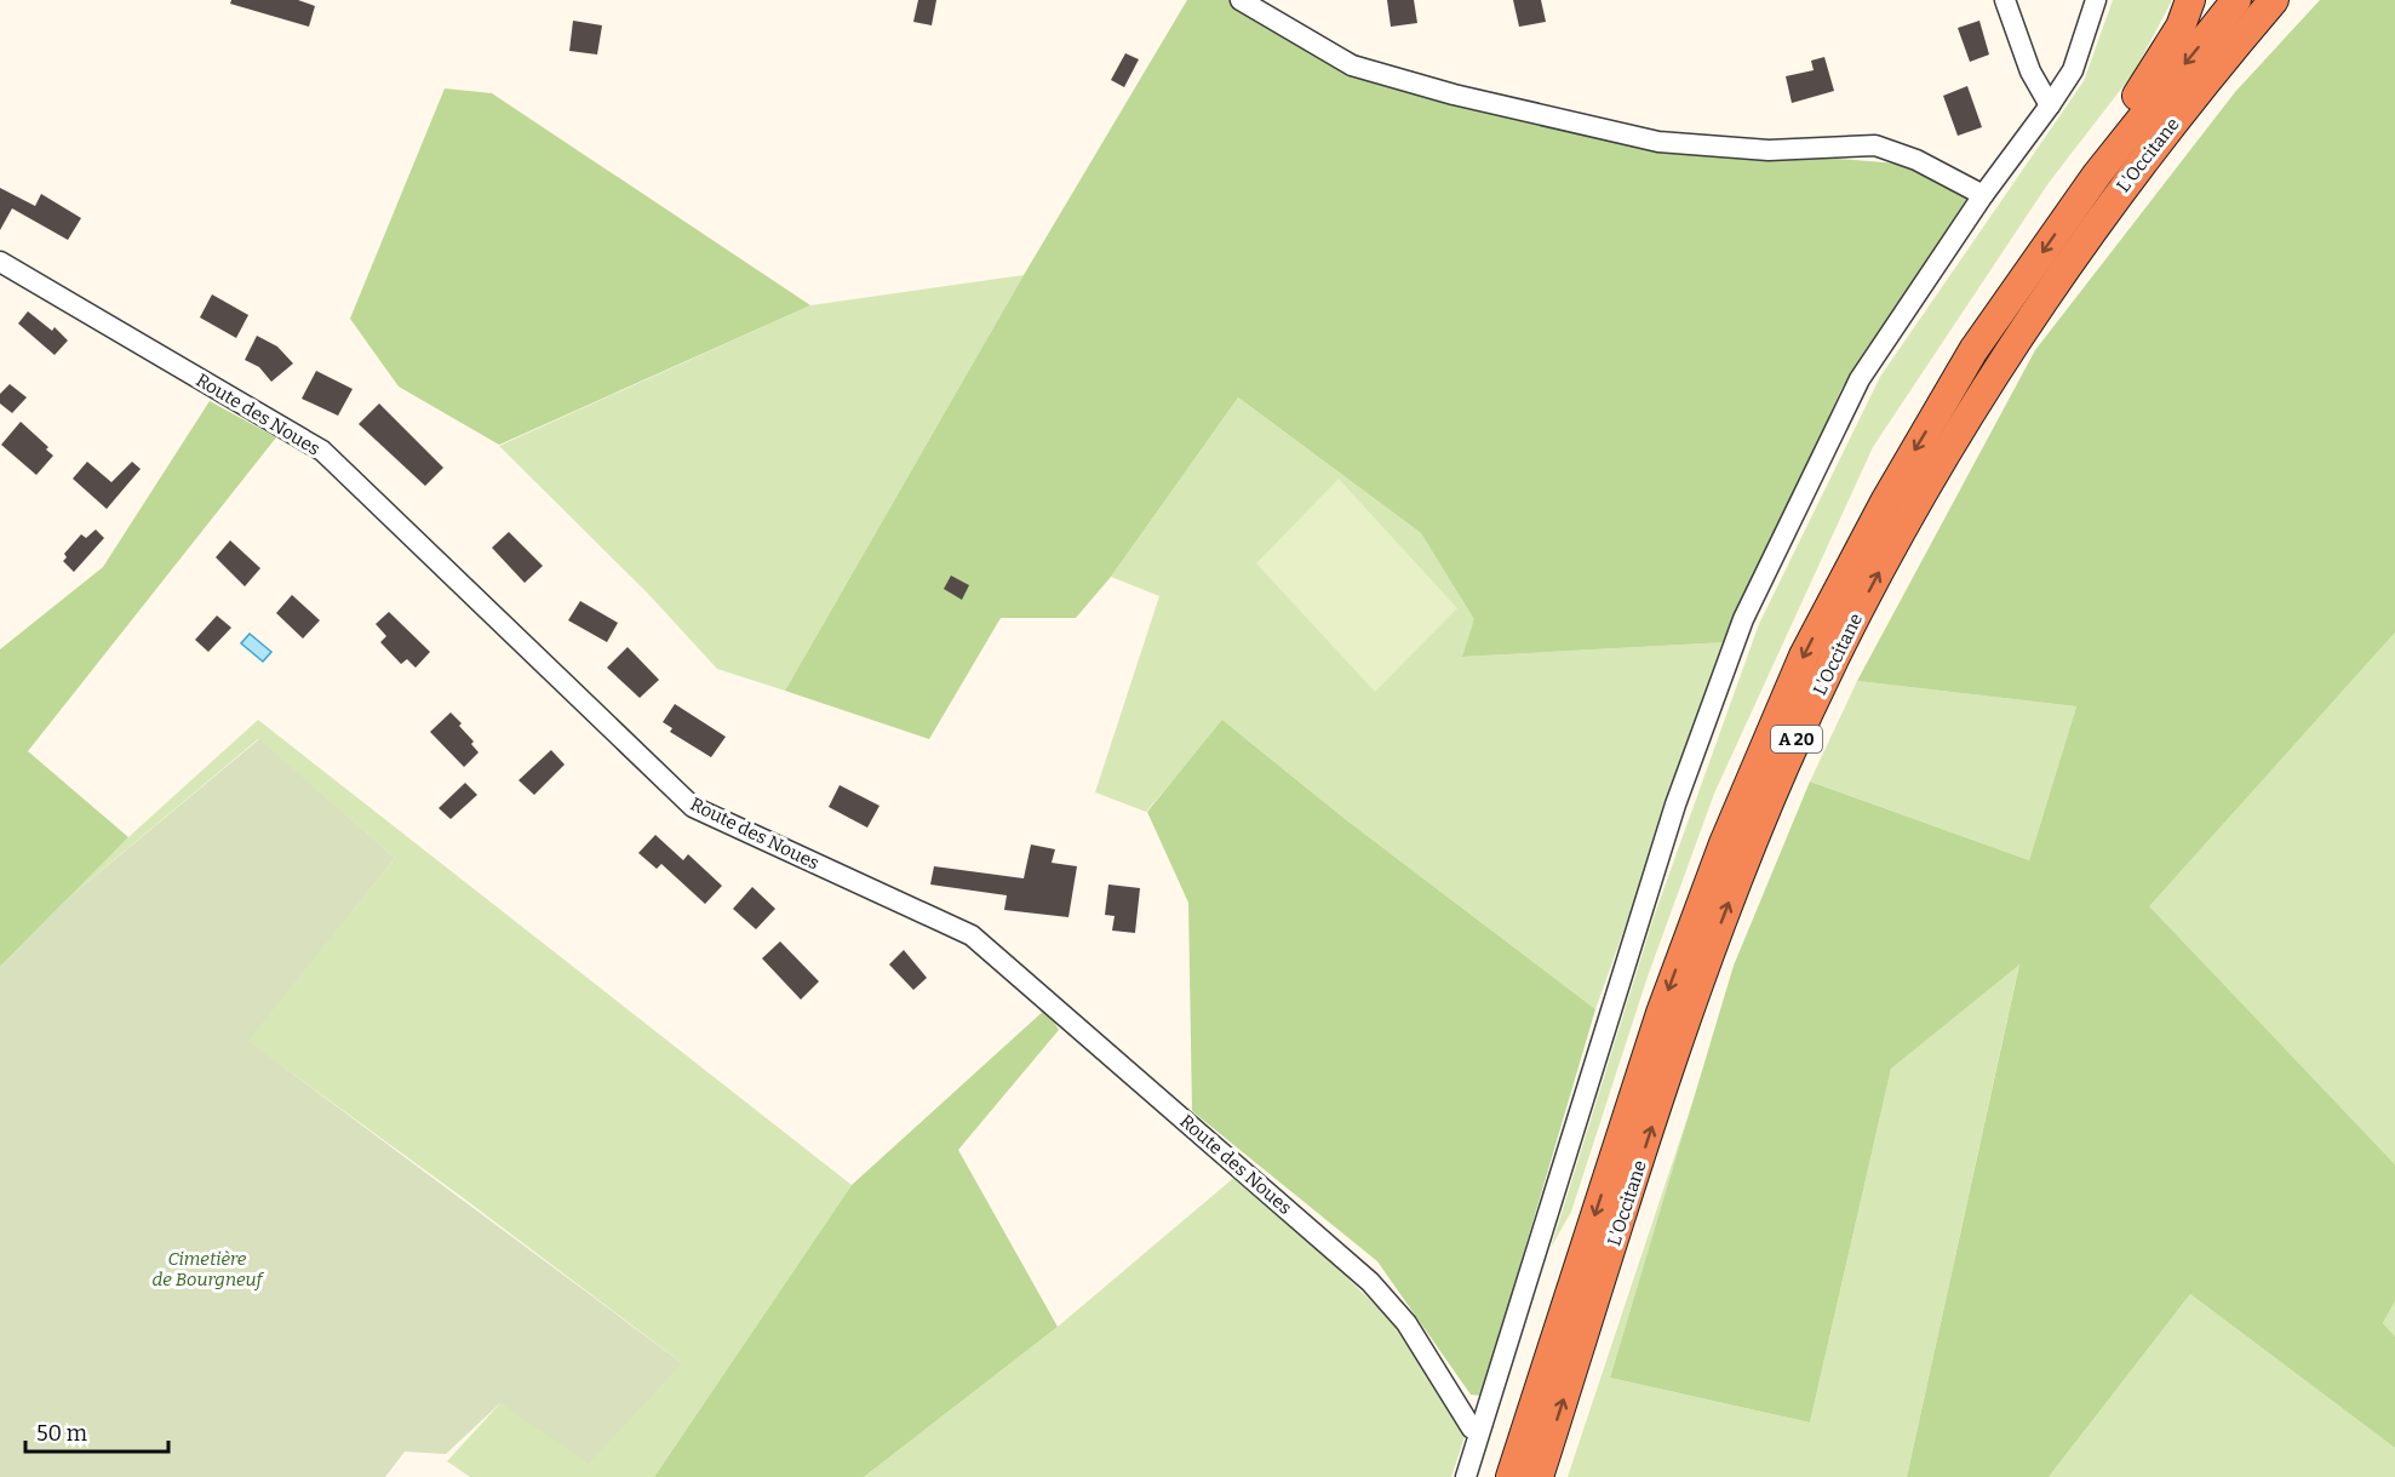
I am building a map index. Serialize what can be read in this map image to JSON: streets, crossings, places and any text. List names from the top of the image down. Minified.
{"streets":{"highway":["L'Occitane","A 20"],"street":["Route des Noues"]},"parks":["Cimetière de Bourgneuf"],"scale_bar":"50 m"}
